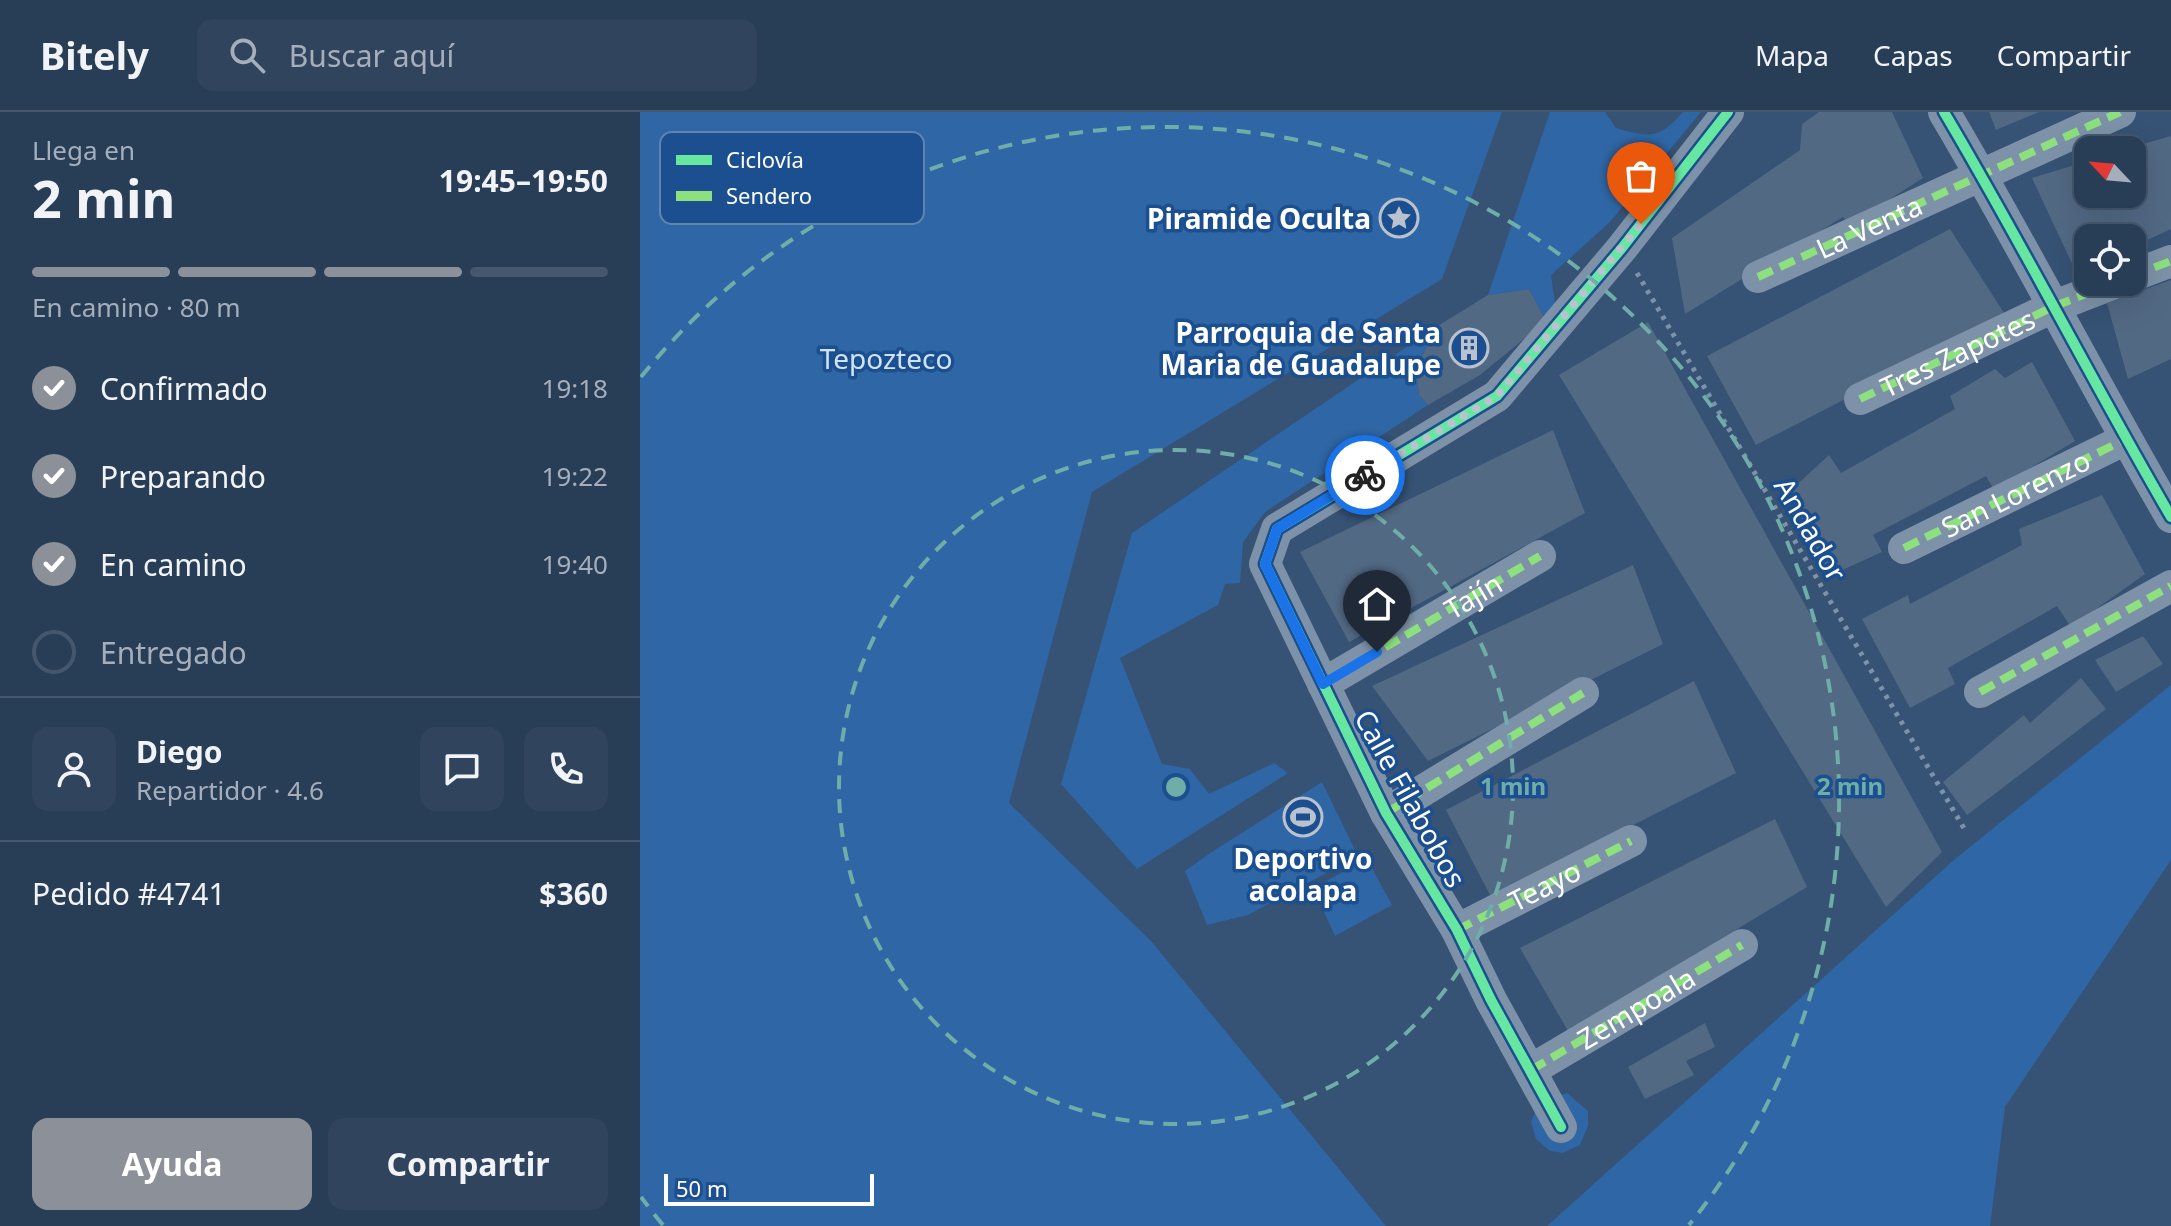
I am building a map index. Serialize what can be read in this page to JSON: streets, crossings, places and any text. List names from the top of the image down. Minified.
{"streets":{"street":["La Venta","Tres Zapotes","San Lorenzo","Tajín","Calle Filabobos","Teayo","Zempoala"],"path":["Andador"]},"crossings":[["Andador","Calle Filabobos"],["Tajín","Calle Filabobos"],["Calle Filabobos","Teayo"],["Calle Filabobos","Zempoala"]],"parks":["Tepozteco"],"places":{"place":["Piramide Oculta"],"building":["Parroquia de Santa Maria de Guadalupe"],"sports":["Deportivo acolapa"]},"legend":["Ciclovía","Sendero"],"scale_bar":"50 m","north":"top left","page":{"header":"Bitely","search":"Buscar aquí","nav":["Mapa","Capas","Compartir"],"heading":["2 min","Llega en","19:45–19:50"],"panel":["Diego","Repartidor · 4.6","Pedido #4741","$360"],"bar":"En camino · 80 m","list":[["Confirmado","19:18"],["Preparando","19:22"],["En camino","19:40"],"Entregado"],"buttons":["Ayuda","Compartir"],"scale":"50 m"},"rings":["1 min","2 min"]}
